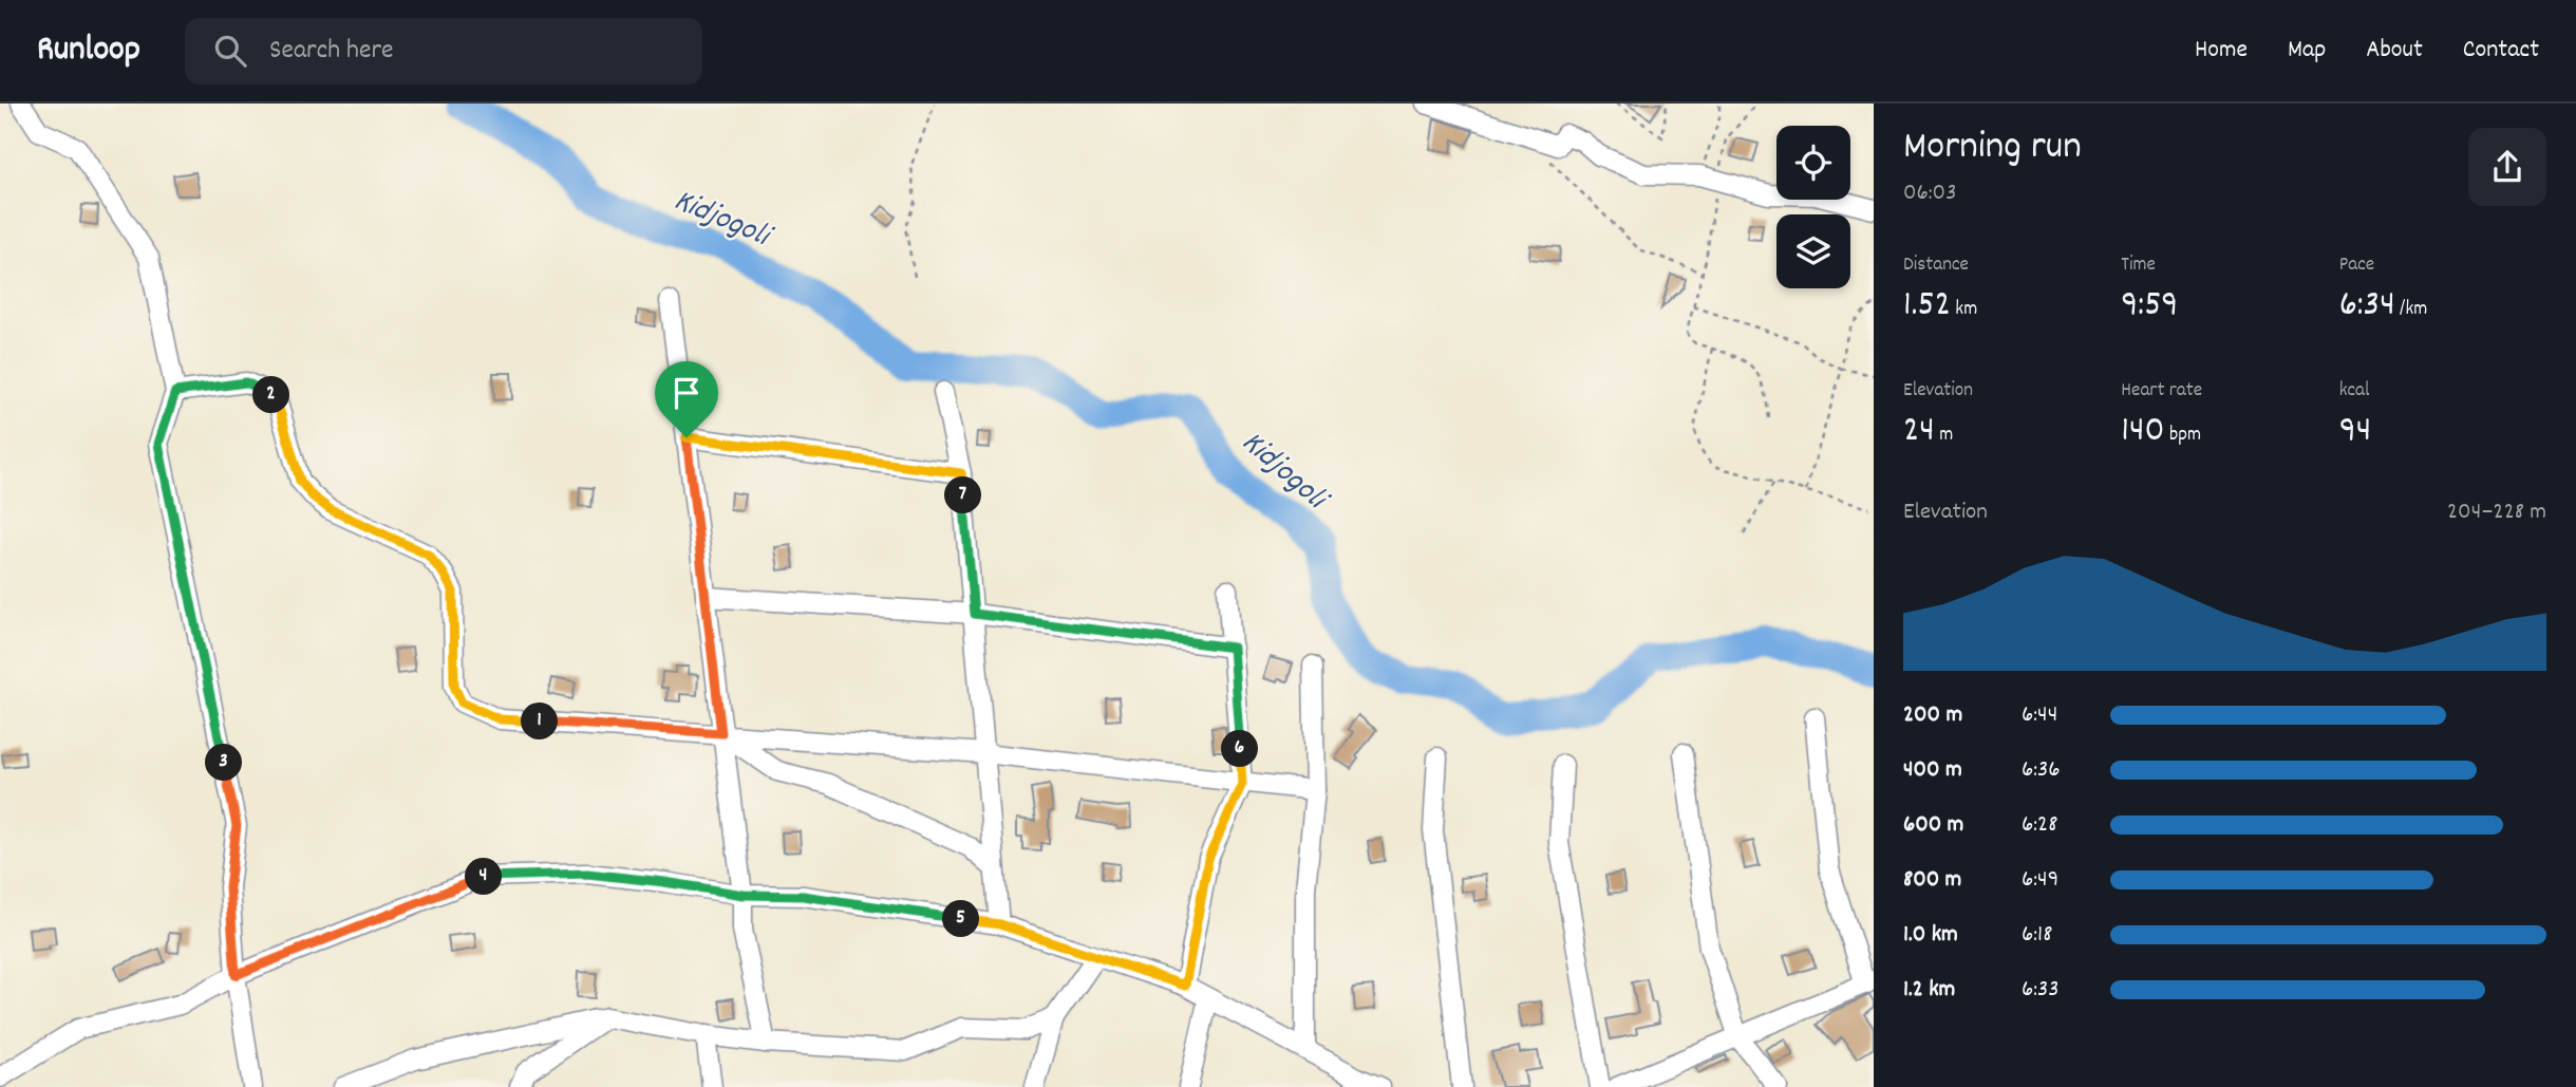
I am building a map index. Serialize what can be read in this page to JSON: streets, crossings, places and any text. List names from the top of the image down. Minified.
{"water":["Kidjogoli"],"page":{"header":"Runloop","search":"Search here","nav":["Home","Map","About","Contact"],"heading":["Morning run","06:03"],"stats":[["Distance","1.52 km"],["Time","9:59"],["Pace","6:34 /km"],["Elevation","24 m"],["Heart rate","140 bpm"],["kcal","94"]],"pins":["2","7","1","6","3","4","5"],"chart":["Elevation","204–228 m"],"list":[{"name":"200 m","note":"6:44"},{"name":"400 m","note":"6:36"},{"name":"600 m","note":"6:28"},{"name":"800 m","note":"6:49"},{"name":"1.0 km","note":"6:18"},{"name":"1.2 km","note":"6:33"}]}}
